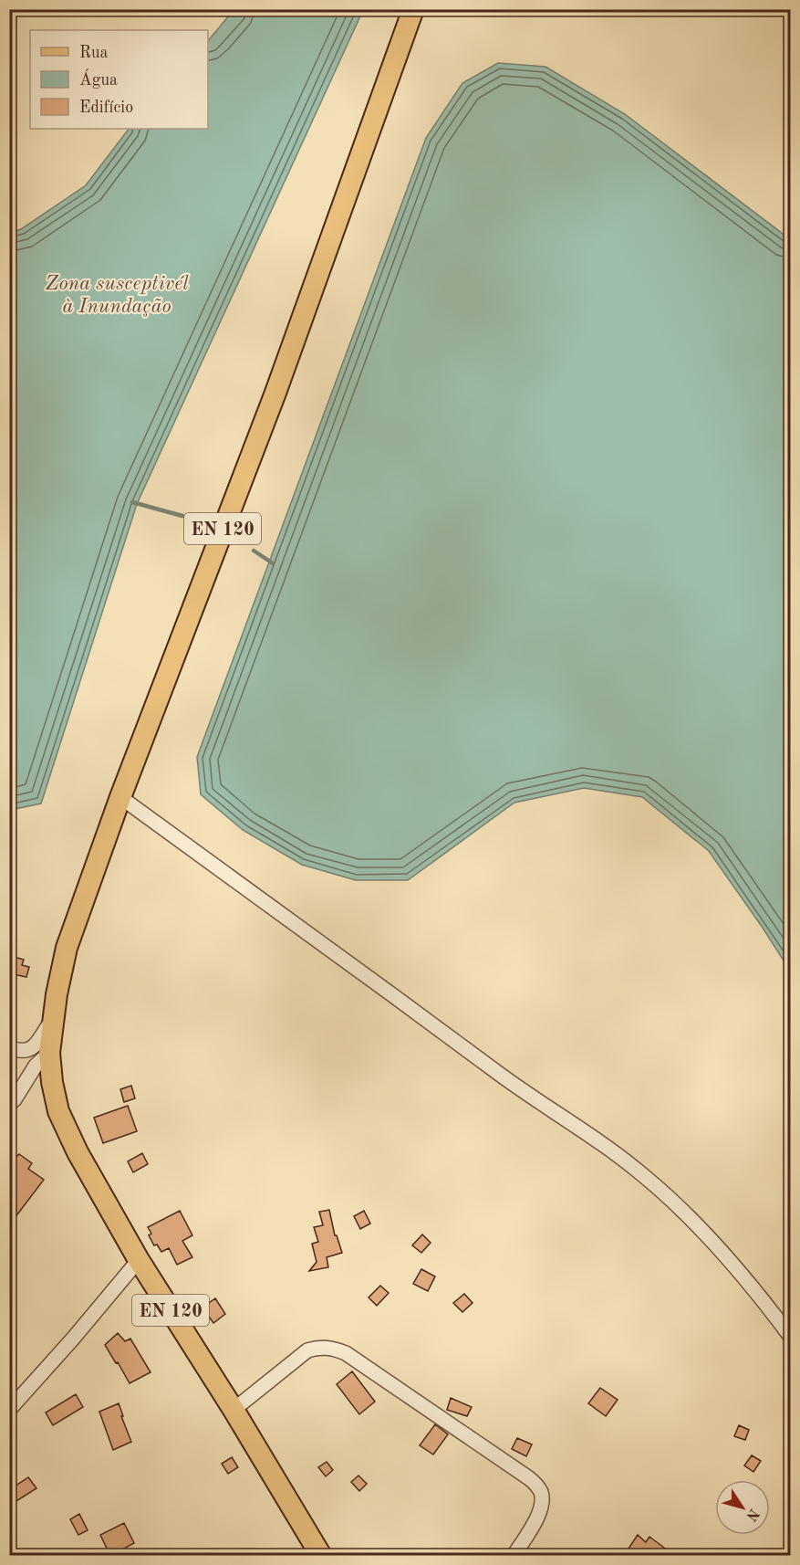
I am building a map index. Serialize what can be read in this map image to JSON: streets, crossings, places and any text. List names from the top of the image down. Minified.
{"streets":{"main road":["EN 120"]},"water":["Zona susceptivél à Inundação"],"legend":["Rua","Água","Edifício"],"north":"bottom right"}
